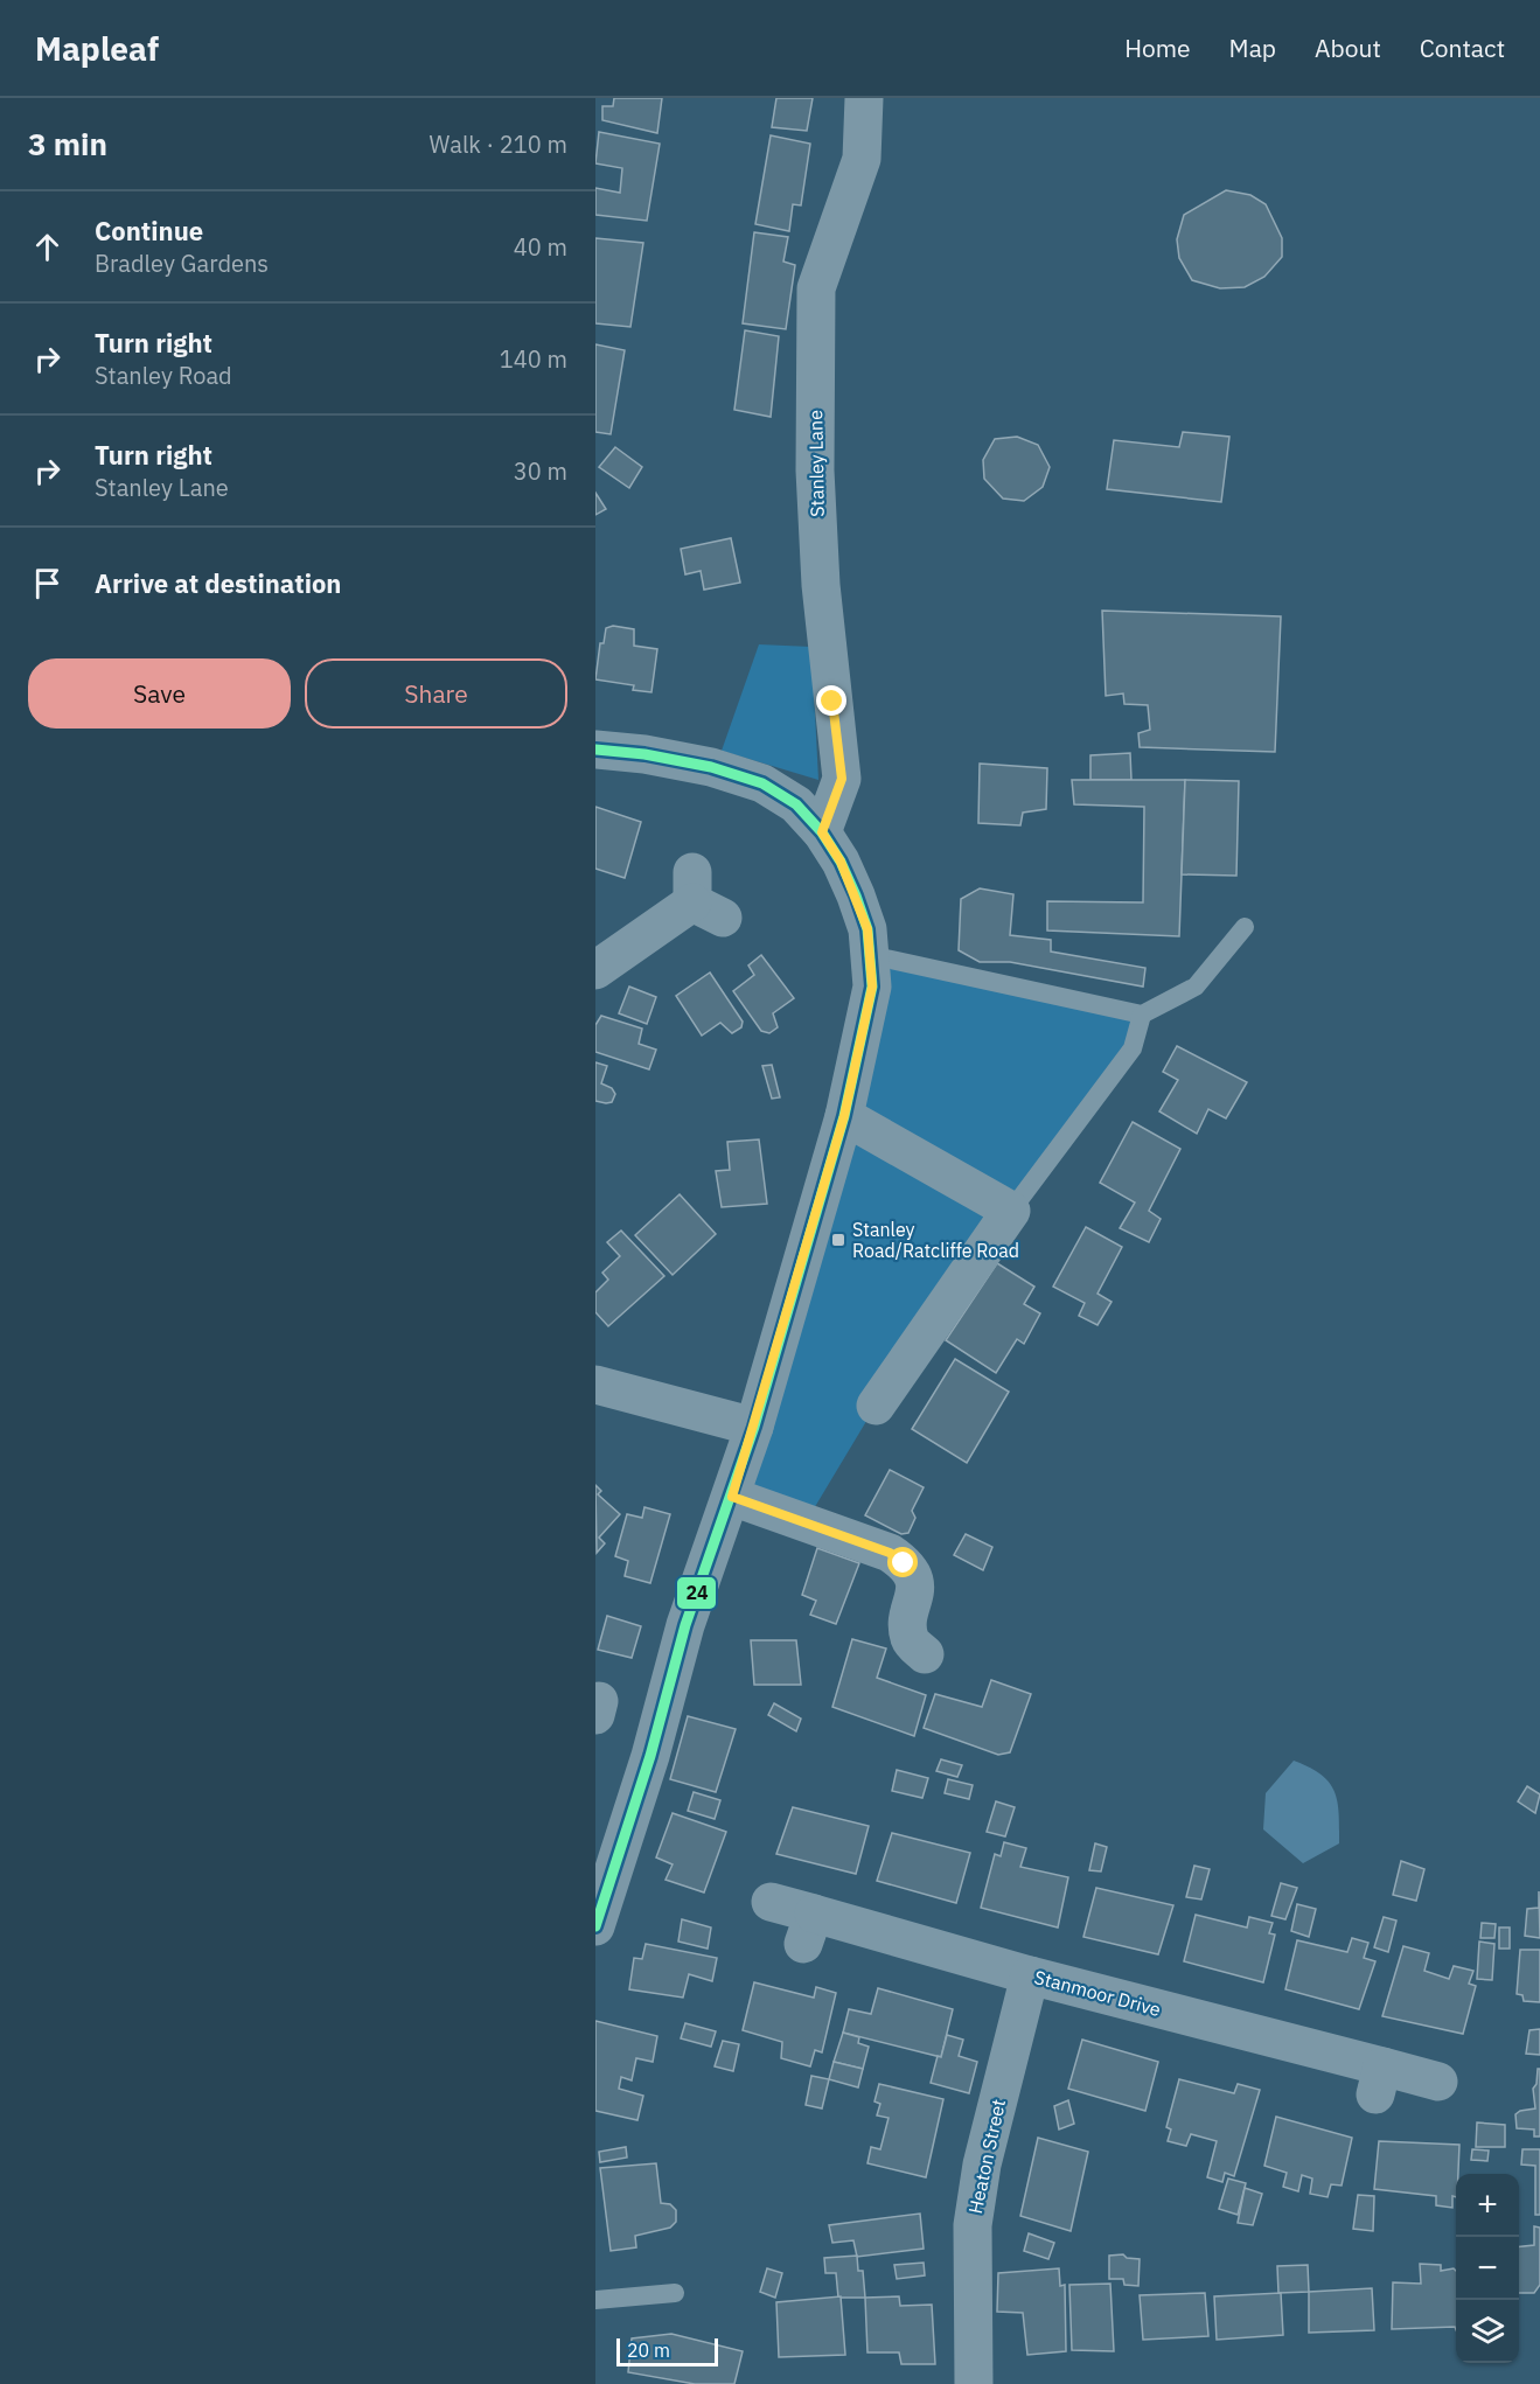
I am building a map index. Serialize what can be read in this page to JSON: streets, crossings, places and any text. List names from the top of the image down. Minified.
{"streets":{"street":["Stanley Lane","Stanmoor Drive","Heaton Street"]},"crossings":[["Stanmoor Drive","Heaton Street"]],"places":{"transit":["Stanley Road/Ratcliffe Road"]},"lines":["transit line 24"],"scale_bar":"20 m","page":{"header":"Mapleaf","nav":["Home","Map","About","Contact"],"heading":["3 min","Walk · 210 m"],"list":[["Continue","Bradley Gardens","40 m"],["Turn right","Stanley Road","140 m"],["Turn right","Stanley Lane","30 m"],"Arrive at destination"],"buttons":["Save","Share"],"map_buttons":["+","−"],"scale":"20 m"}}
